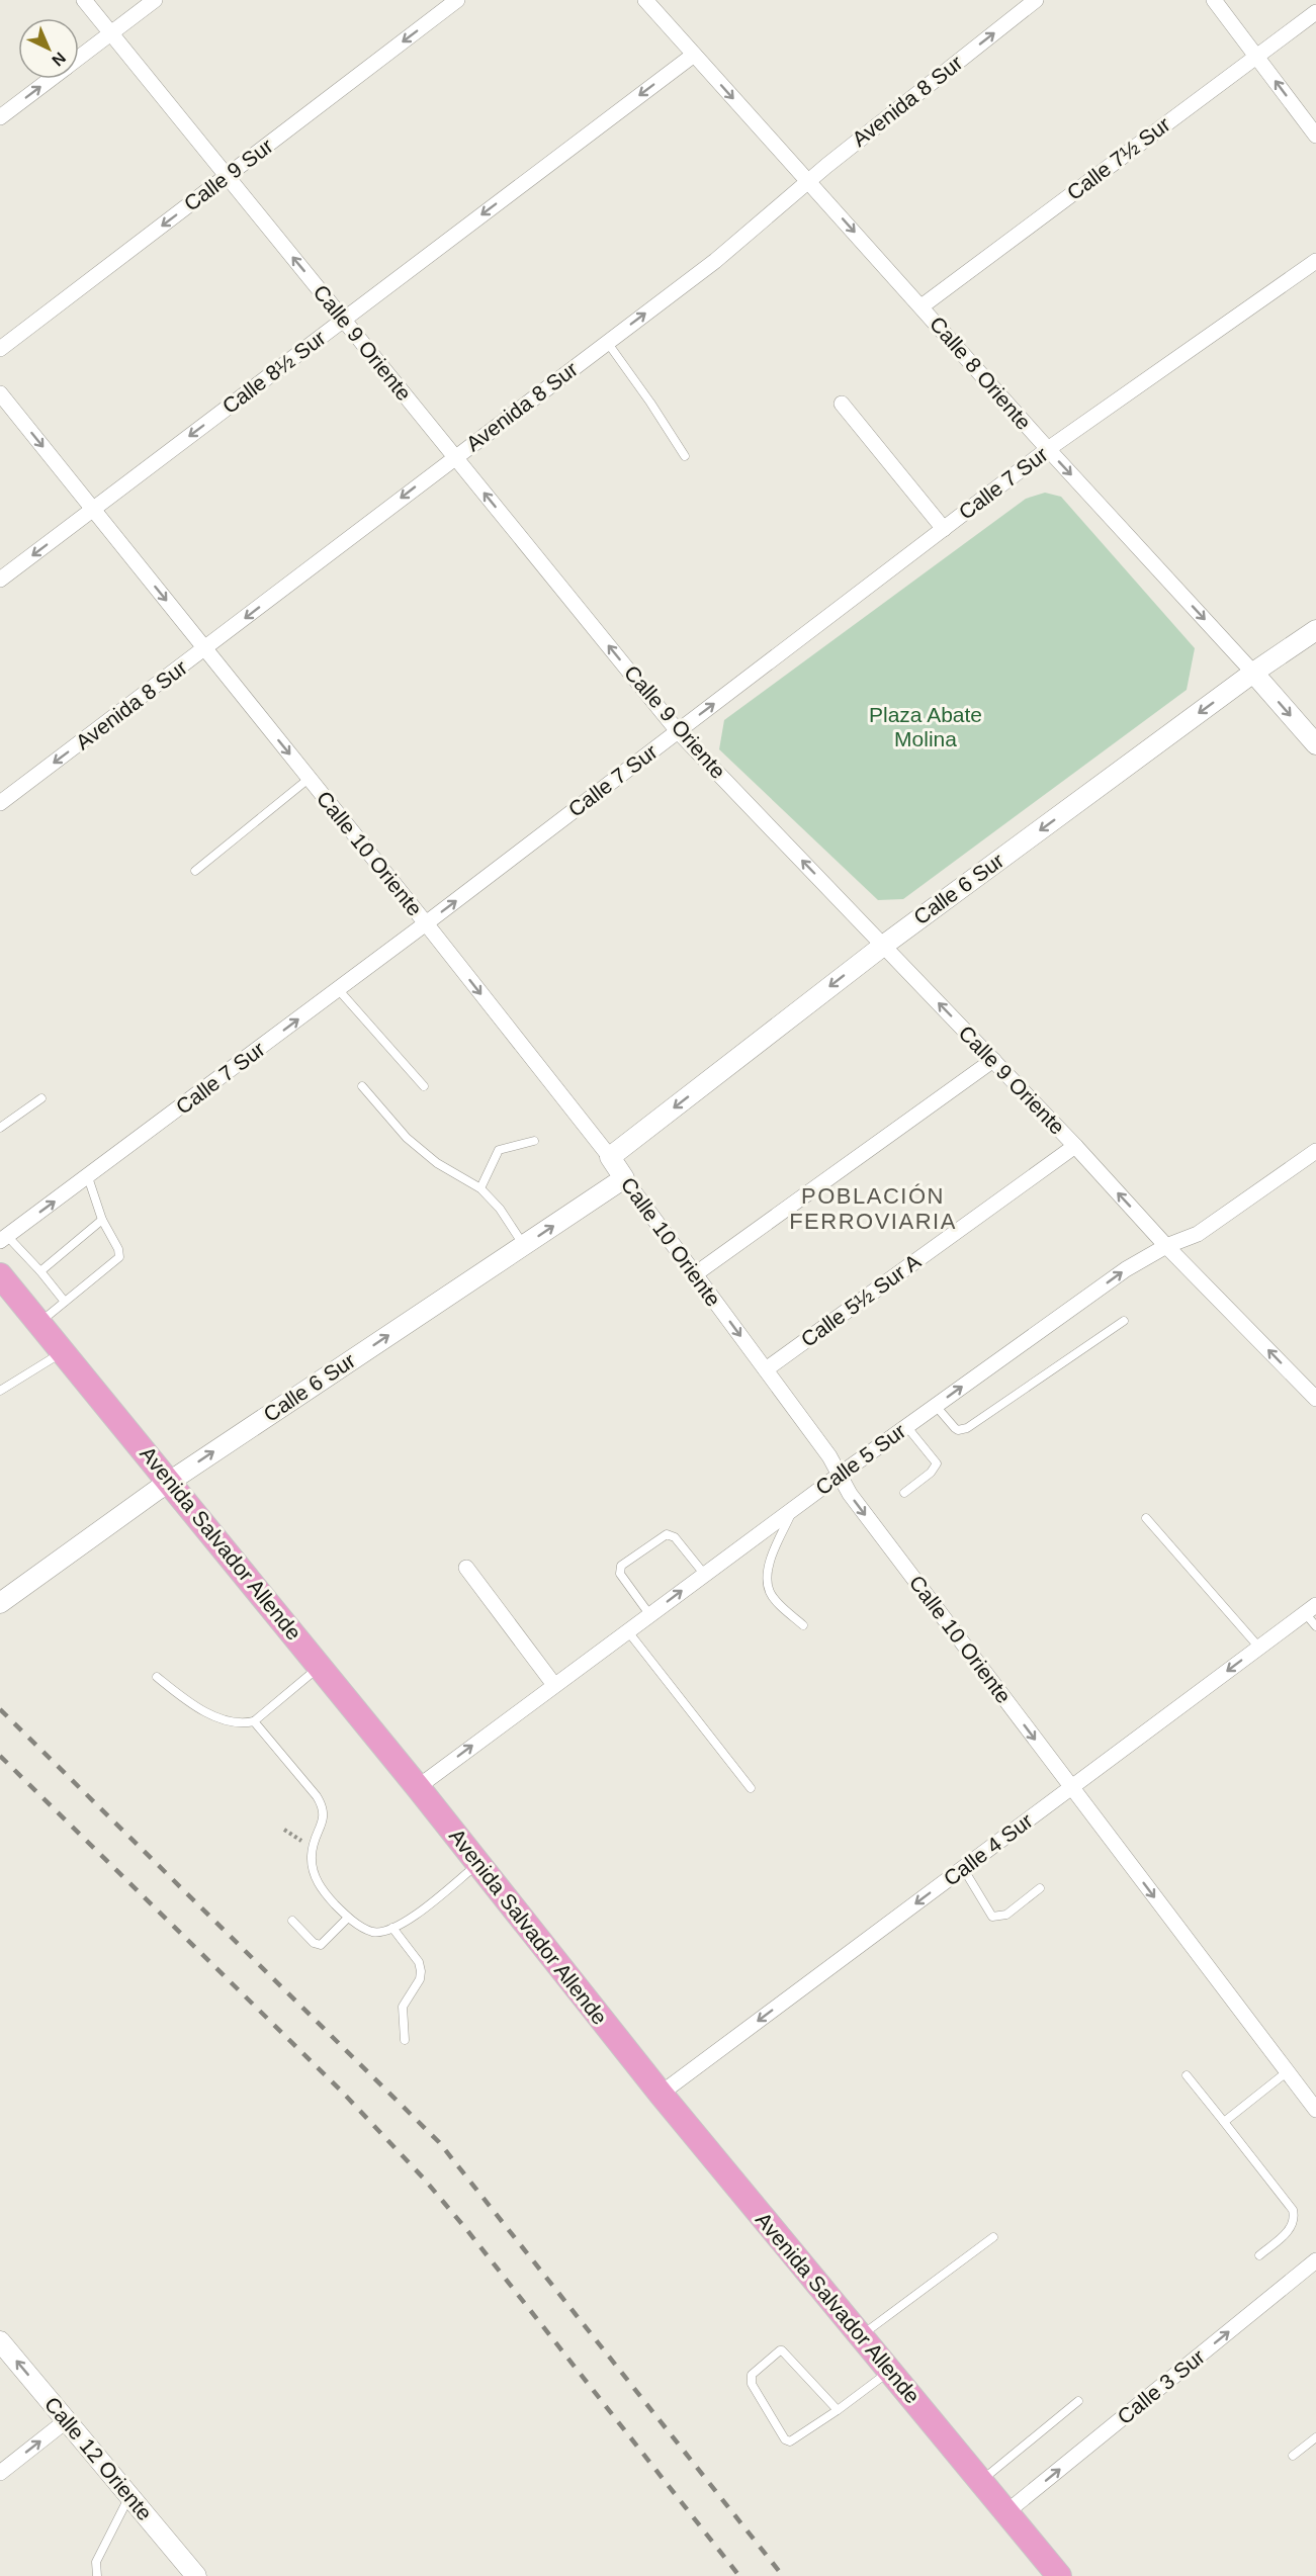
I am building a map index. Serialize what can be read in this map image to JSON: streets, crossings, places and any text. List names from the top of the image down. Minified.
{"streets":{"main road":["Avenida Salvador Allende"],"street":["Avenida 8 Sur","Calle 7½ Sur","Calle 9 Sur","Calle 9 Oriente","Calle 8½ Sur","Calle 8 Oriente","Calle 7 Sur","Calle 10 Oriente","Calle 6 Sur","Calle 5½ Sur A","Calle 5 Sur","Calle 4 Sur","Calle 3 Sur","Calle 12 Oriente"]},"crossings":[["Avenida 8 Sur","Calle 9 Oriente"],["Avenida 8 Sur","Calle 8 Oriente"],["Avenida 8 Sur","Calle 10 Oriente"],["Calle 7½ Sur","Calle 8 Oriente"],["Calle 9 Sur","Calle 9 Oriente"],["Calle 9 Oriente","Calle 8½ Sur"],["Calle 9 Oriente","Calle 7 Sur"],["Calle 9 Oriente","Calle 6 Sur"],["Calle 9 Oriente","Calle 5½ Sur A"],["Calle 9 Oriente","Calle 5 Sur"],["Calle 8½ Sur","Calle 8 Oriente"],["Calle 8½ Sur","Calle 10 Oriente"],["Calle 8 Oriente","Calle 7 Sur"],["Calle 8 Oriente","Calle 6 Sur"],["Calle 7 Sur","Calle 10 Oriente"],["Calle 10 Oriente","Calle 6 Sur"],["Calle 10 Oriente","Calle 5½ Sur A"],["Calle 10 Oriente","Calle 5 Sur"],["Calle 10 Oriente","Calle 4 Sur"],["Calle 6 Sur","Avenida Salvador Allende"],["Calle 5 Sur","Avenida Salvador Allende"],["Avenida Salvador Allende","Calle 4 Sur"],["Avenida Salvador Allende","Calle 3 Sur"]],"one_way":["Calle 9 Sur","Calle 9 Oriente","Calle 8½ Sur","Calle 8 Oriente","Calle 7 Sur","Calle 10 Oriente","Calle 5 Sur","Calle 4 Sur","Calle 3 Sur"],"districts":["POBLACIÓN FERROVIARIA"],"parks":["Plaza Abate Molina"],"north":"bottom right"}
